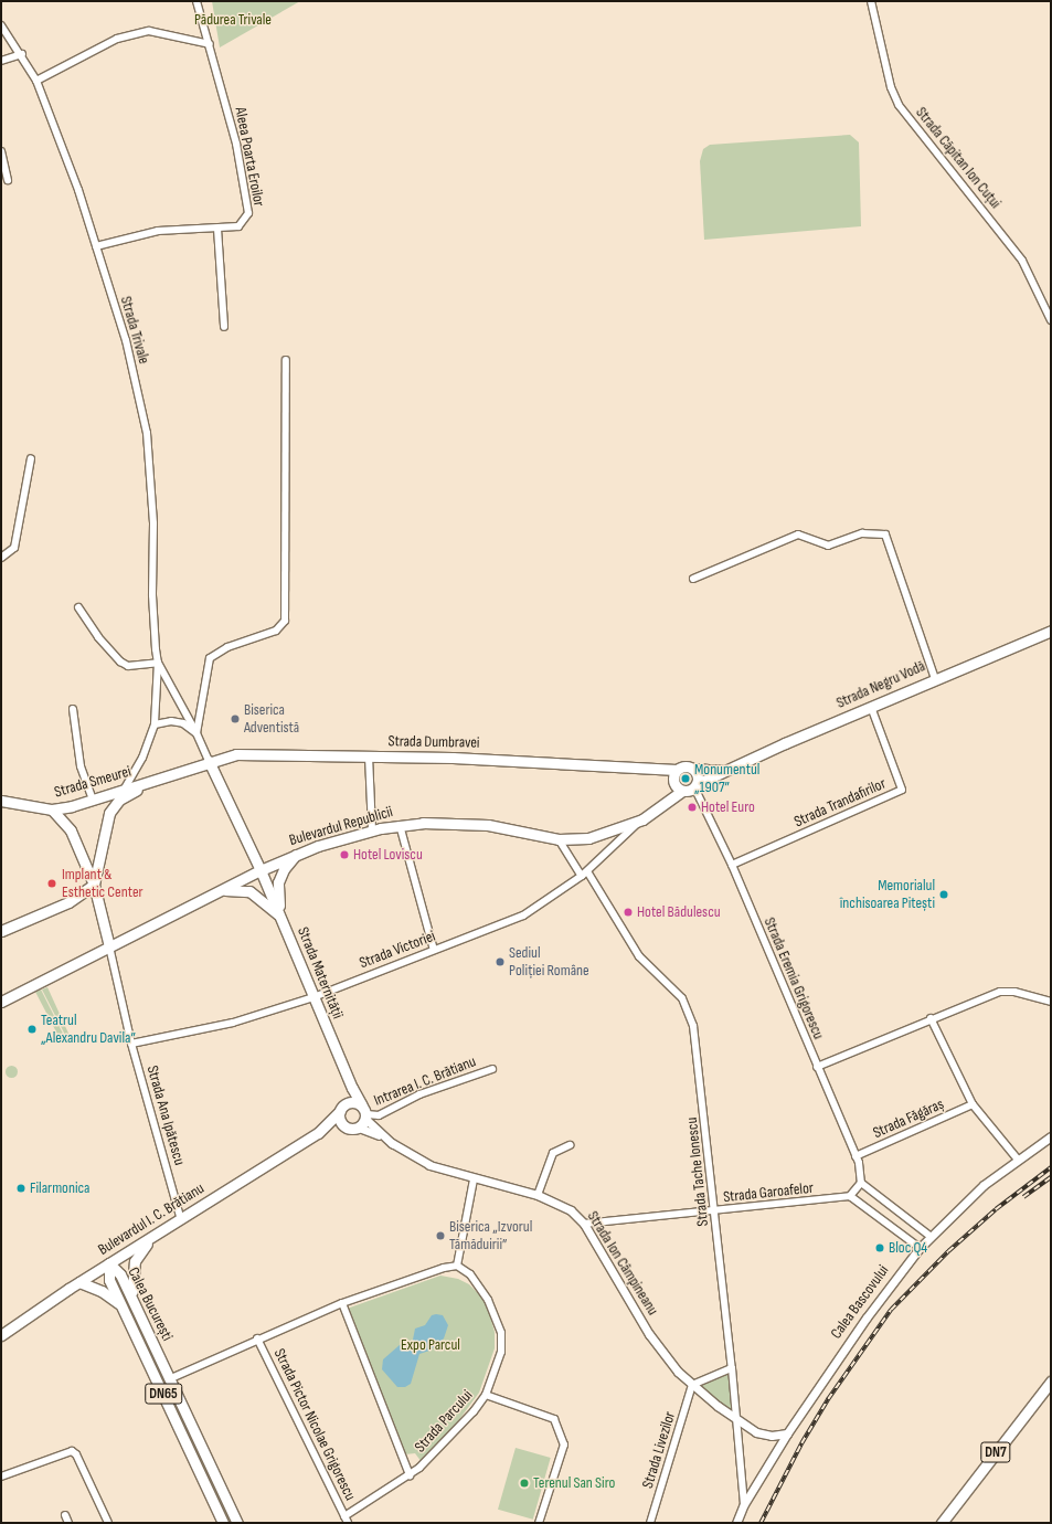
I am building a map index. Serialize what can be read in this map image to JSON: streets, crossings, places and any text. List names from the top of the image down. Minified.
{"streets":{"main road":["Strada Negru Vodă","Strada Dumbravei","Strada Smeurei","Bulevardul Republicii","Strada Maternității","Bulevardul I. C. Brătianu","Calea București","DN65","DN7"],"street":["Aleea Poarta Eroilor","Strada Căpitan Ion Cuțui","Strada Trivale","Strada Trandafirilor","Strada Victoriei","Strada Eremia Grigorescu","Intrarea I. C. Brătianu","Strada Ana Ipătescu","Strada Făgăraș","Strada Tache Ionescu","Strada Garoafelor","Strada Ion Câmpineanu","Calea Bascovului","Strada Parcului","Strada Pictor Nicolae Grigorescu","Strada Livezilor"]},"crossings":[["Aleea Poarta Eroilor","Strada Trivale"],["Strada Trivale","Strada Dumbravei"],["Strada Trivale","Strada Smeurei"],["Strada Trivale","Strada Maternității"],["Strada Negru Vodă","Strada Dumbravei"],["Strada Negru Vodă","Strada Trandafirilor"],["Strada Negru Vodă","Bulevardul Republicii"],["Strada Negru Vodă","Strada Eremia Grigorescu"],["Strada Dumbravei","Strada Smeurei"],["Strada Dumbravei","Bulevardul Republicii"],["Strada Dumbravei","Strada Maternității"],["Strada Dumbravei","Strada Eremia Grigorescu"],["Strada Trandafirilor","Strada Eremia Grigorescu"],["Bulevardul Republicii","Strada Victoriei"],["Bulevardul Republicii","Strada Maternității"],["Bulevardul Republicii","Strada Eremia Grigorescu"],["Bulevardul Republicii","Strada Ana Ipătescu"],["Bulevardul Republicii","Strada Tache Ionescu"],["Strada Victoriei","Strada Maternității"],["Strada Victoriei","Strada Ana Ipătescu"],["Strada Victoriei","Strada Tache Ionescu"],["Strada Maternității","Intrarea I. C. Brătianu"],["Strada Maternității","Bulevardul I. C. Brătianu"],["Strada Maternității","Strada Ion Câmpineanu"],["Strada Eremia Grigorescu","Strada Făgăraș"],["Intrarea I. C. Brătianu","Bulevardul I. C. Brătianu"],["Intrarea I. C. Brătianu","Strada Ion Câmpineanu"],["Strada Ana Ipătescu","Bulevardul I. C. Brătianu"],["Strada Tache Ionescu","Strada Garoafelor"],["Strada Tache Ionescu","Strada Ion Câmpineanu"],["Strada Tache Ionescu","Calea Bascovului"],["Strada Garoafelor","Strada Ion Câmpineanu"],["Bulevardul I. C. Brătianu","Strada Ion Câmpineanu"],["Bulevardul I. C. Brătianu","Calea București"],["Bulevardul I. C. Brătianu","DN65"],["Strada Ion Câmpineanu","Calea Bascovului"],["Strada Ion Câmpineanu","Strada Livezilor"],["Calea București","DN65"],["Strada Parcului","Strada Pictor Nicolae Grigorescu"]],"parks":["Pădurea Trivale","Expo Parcul"],"places":["Biserica Adventistă","Monumentul „1907”","Hotel Euro","Hotel Loviscu","Implant & Esthetic Center","Memorialul închisoarea Pitești","Hotel Bădulescu","Sediul Poliției Române","Teatrul „Alexandru Davila”","Filarmonica","Biserica „Izvorul Tămăduirii”","Bloc Q4","Terenul San Siro"]}
